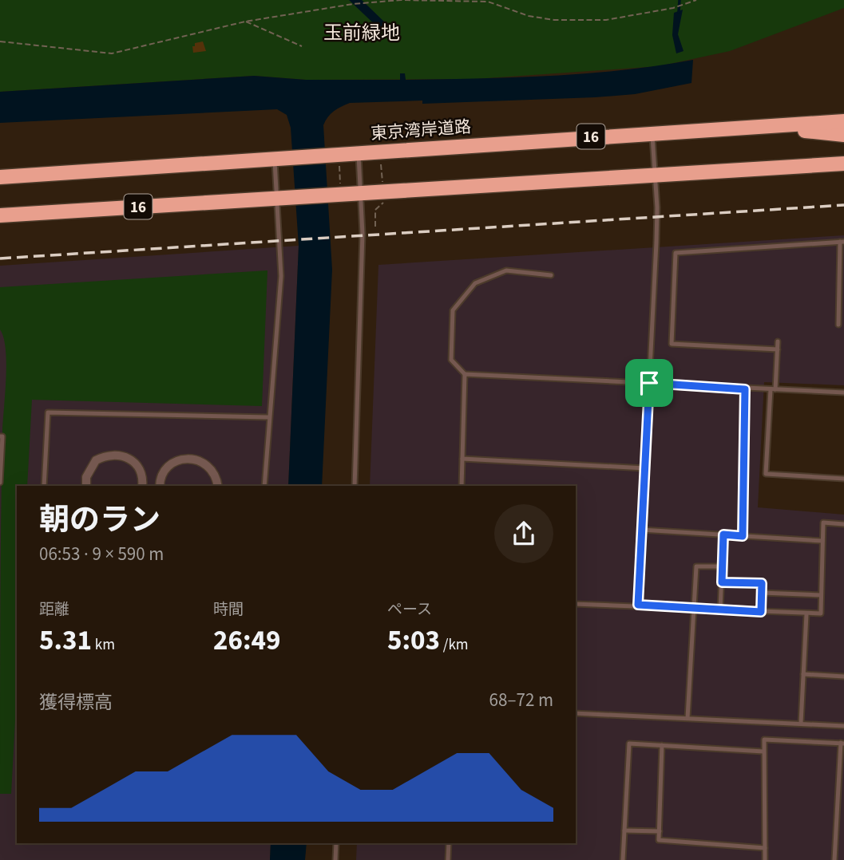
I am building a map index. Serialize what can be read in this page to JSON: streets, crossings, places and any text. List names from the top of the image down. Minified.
{"streets":{"highway":["東京湾岸道路","16"]},"crossings":[["東京湾岸道路","16"]],"districts":["玉前緑地"],"page":{"heading":["朝のラン","06:53 · 9 × 590 m"],"stats":[["距離","5.31 km"],["時間","26:49"],["ペース","5:03 /km"]],"chart":["獲得標高","68–72 m"]}}
